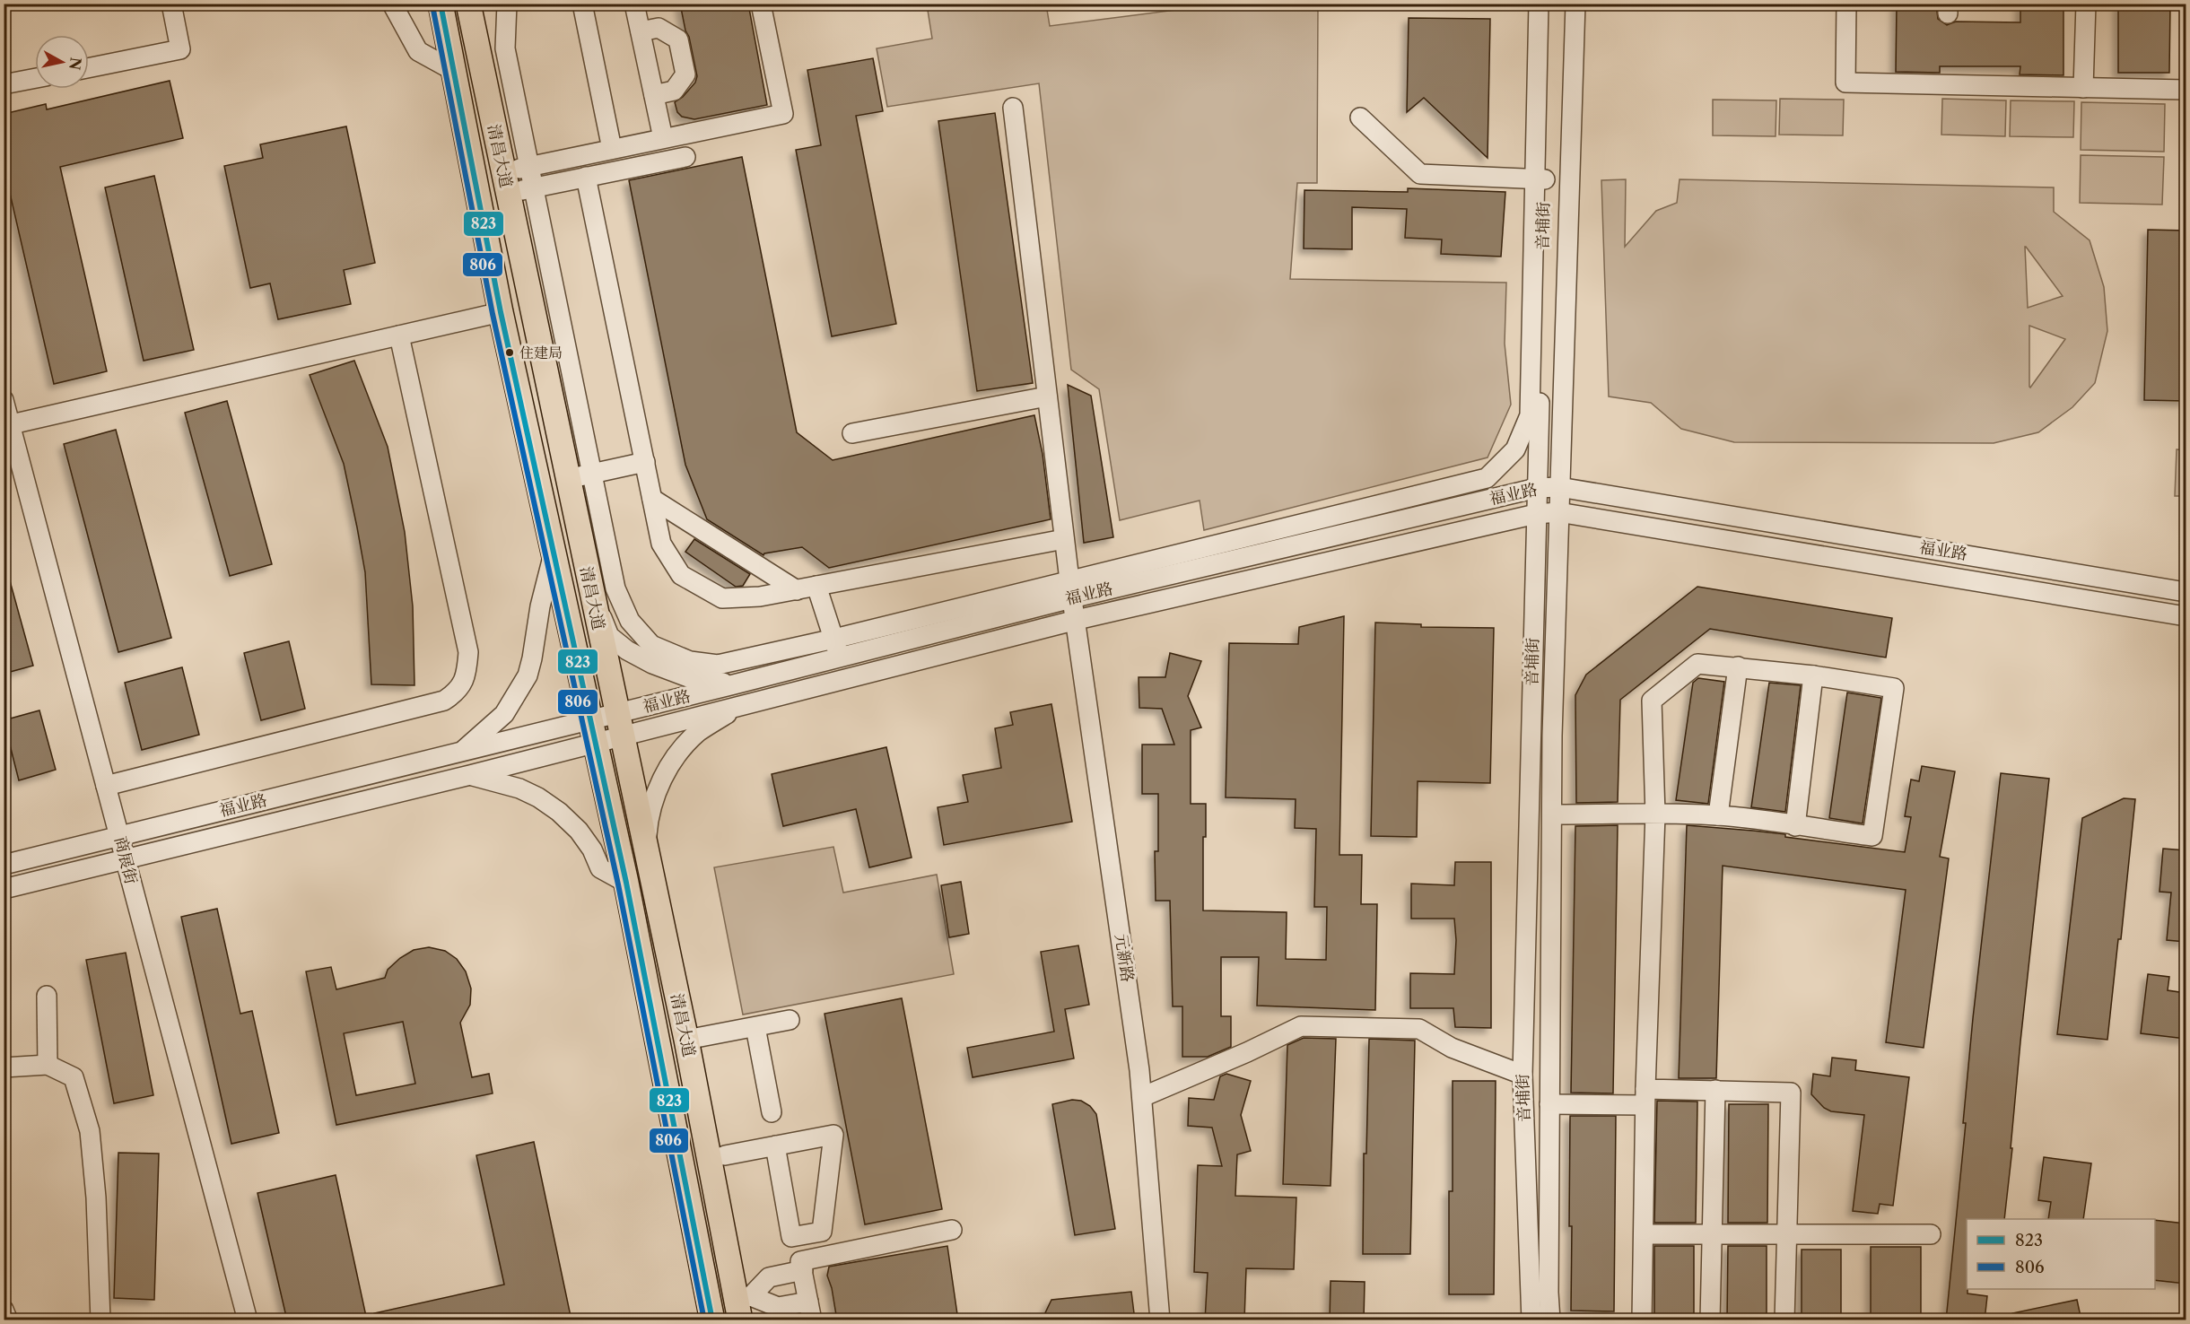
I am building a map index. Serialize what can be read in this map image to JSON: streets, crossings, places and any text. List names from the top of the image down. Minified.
{"streets":{"main road":["清昌大道"],"street":["音埔街","福业路","商展街","元新路"]},"crossings":[["清昌大道","福业路"],["音埔街","福业路"],["福业路","商展街"],["福业路","元新路"]],"places":["住建局"],"lines":["transit line 823","transit line 806"],"legend":["823","806"],"north":"right"}
